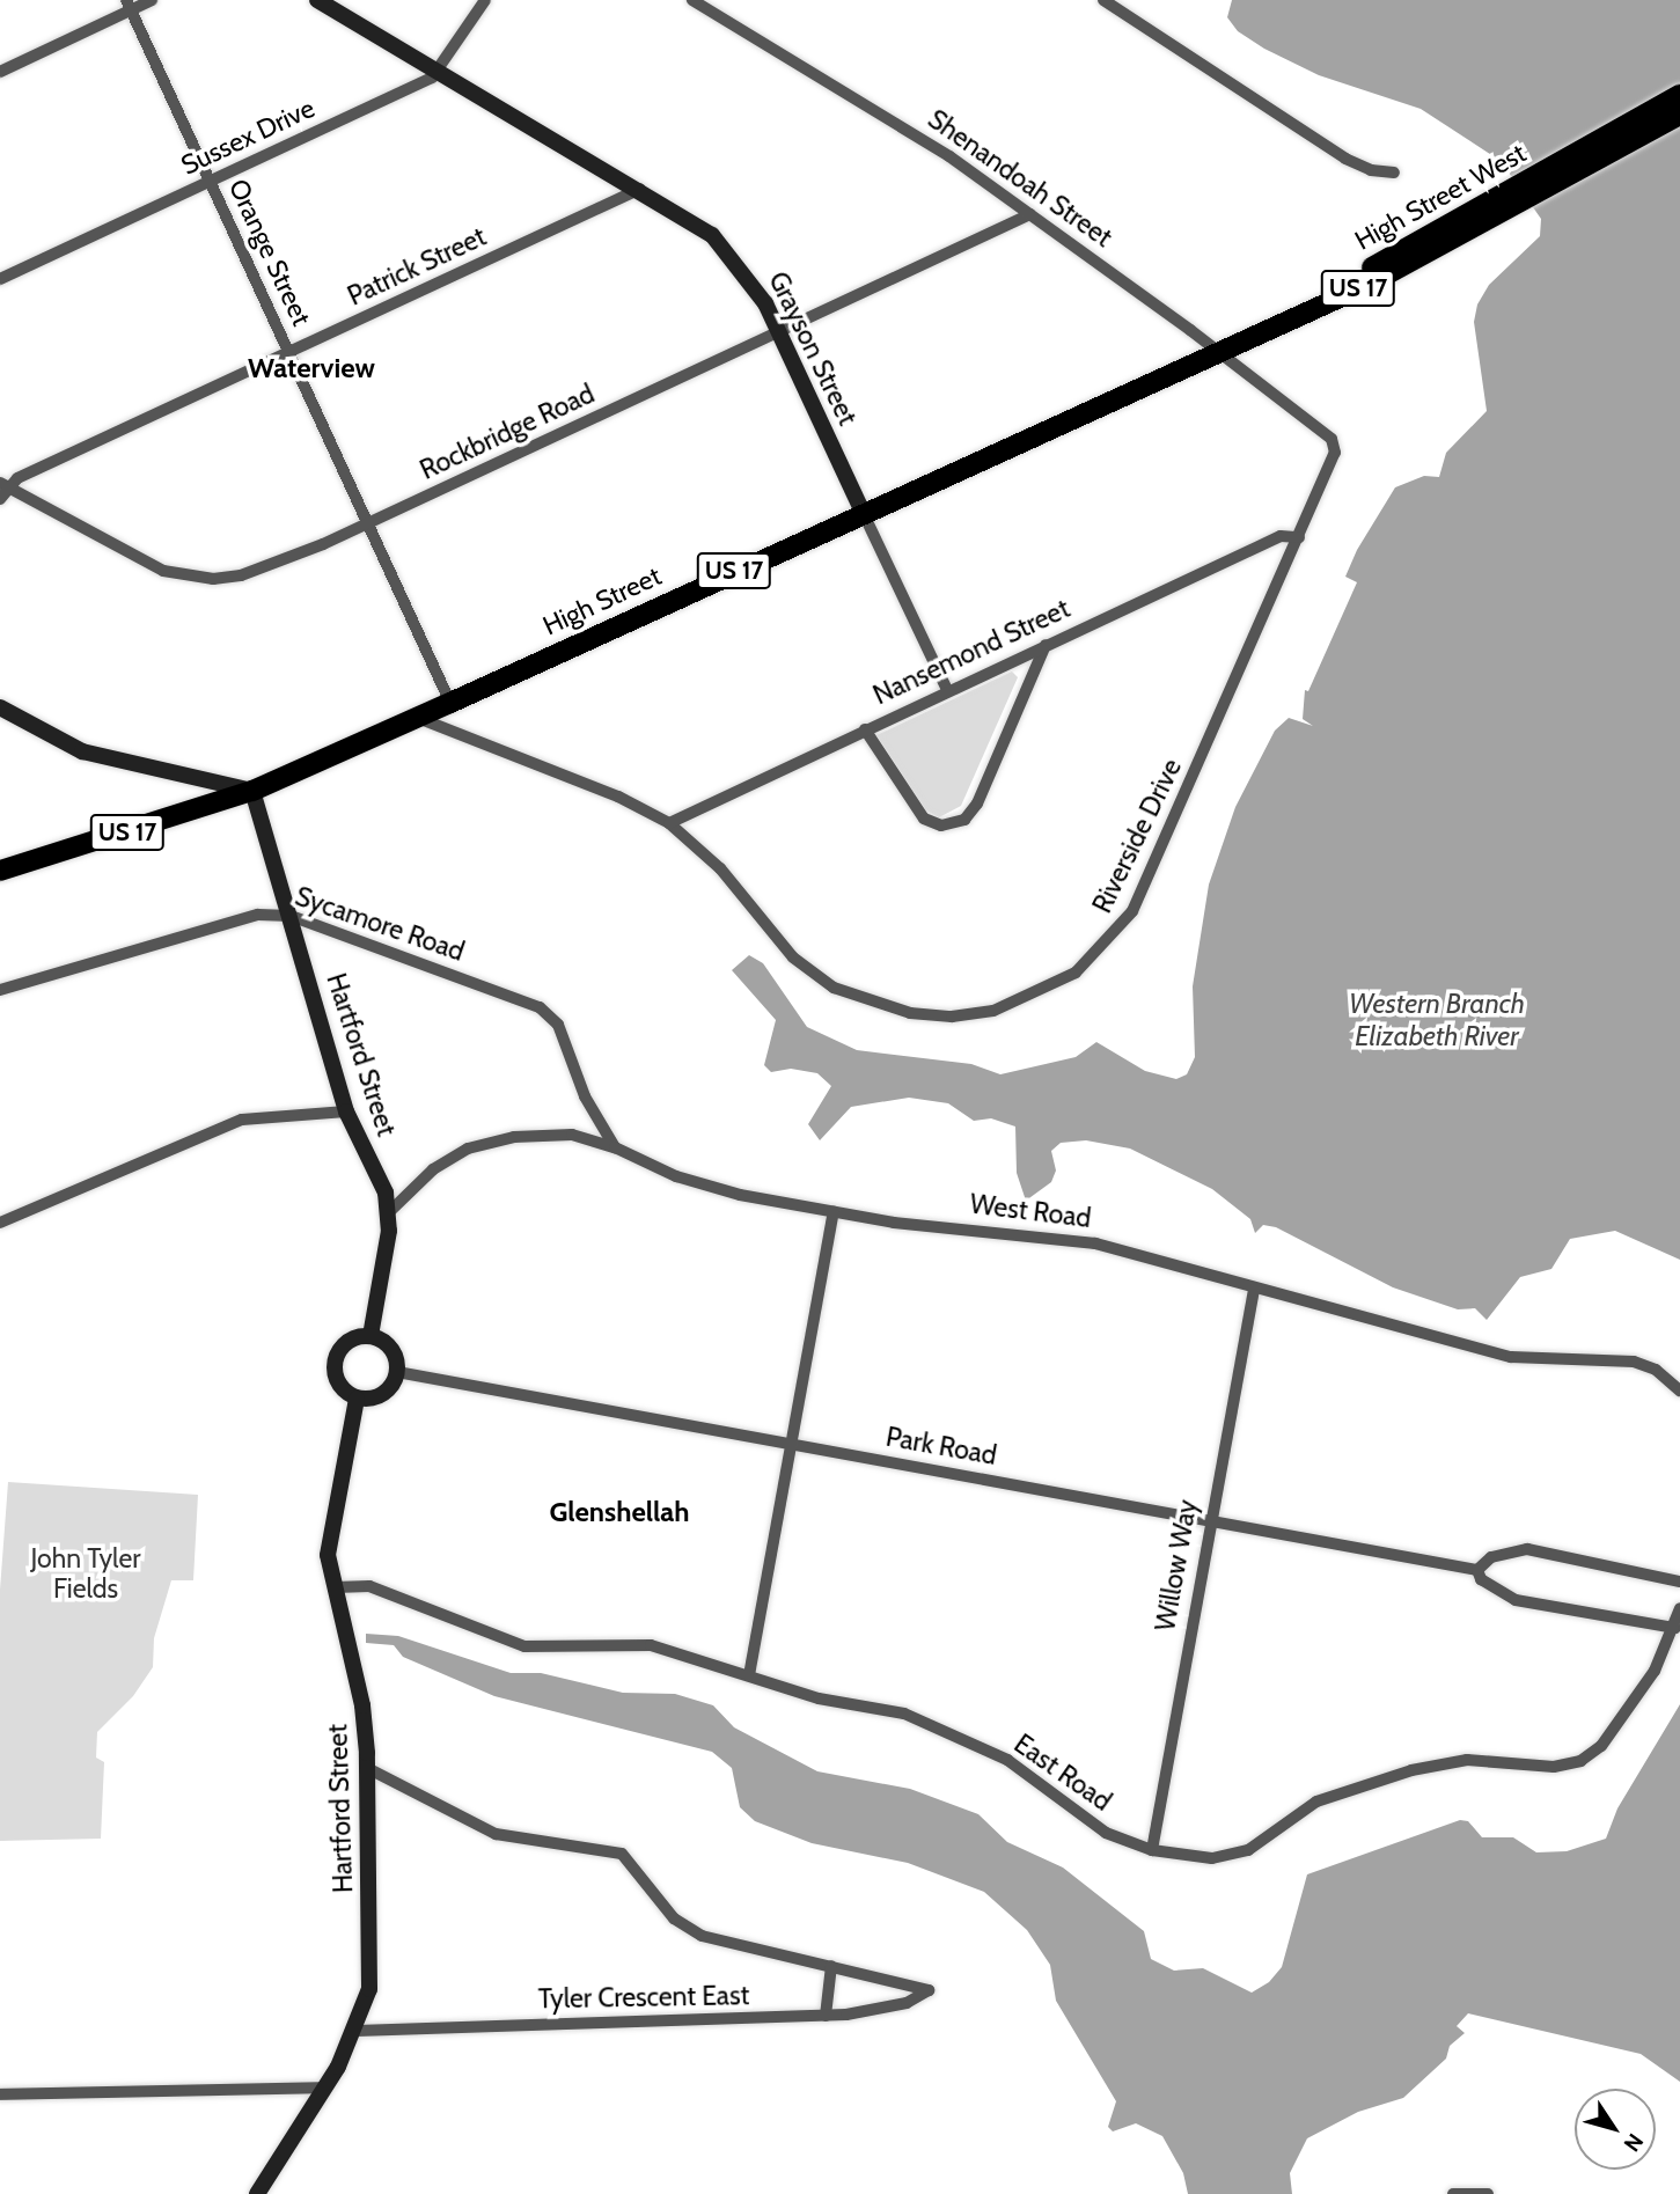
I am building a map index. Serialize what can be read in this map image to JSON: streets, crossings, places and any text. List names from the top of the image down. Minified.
{"streets":{"main road":["High Street West","US 17","High Street"],"street":["Sussex Drive","Shenandoah Street","Orange Street","Patrick Street","Grayson Street","Rockbridge Road","Nansemond Street","Riverside Drive","Sycamore Road","Hartford Street","West Road","Park Road","Willow Way","East Road","Tyler Crescent East"]},"crossings":[["Sussex Drive","Orange Street"],["Sussex Drive","Grayson Street"],["Shenandoah Street","High Street West"],["Shenandoah Street","Rockbridge Road"],["Shenandoah Street","High Street"],["Shenandoah Street","Riverside Drive"],["High Street West","High Street"],["Orange Street","Patrick Street"],["Orange Street","Rockbridge Road"],["Orange Street","High Street"],["Patrick Street","Grayson Street"],["Patrick Street","Rockbridge Road"],["Grayson Street","Rockbridge Road"],["Grayson Street","High Street"],["Grayson Street","Nansemond Street"],["High Street","Riverside Drive"],["High Street","Hartford Street"],["Nansemond Street","Riverside Drive"],["Sycamore Road","Hartford Street"],["Sycamore Road","West Road"],["Hartford Street","West Road"],["Hartford Street","Park Road"],["Hartford Street","East Road"],["Hartford Street","Tyler Crescent East"],["West Road","Willow Way"],["Park Road","Willow Way"],["Park Road","East Road"],["Willow Way","East Road"]],"districts":["Waterview","Glenshellah"],"water":["Western Branch Elizabeth River"],"parks":["John Tyler Fields"],"north":"bottom right"}
